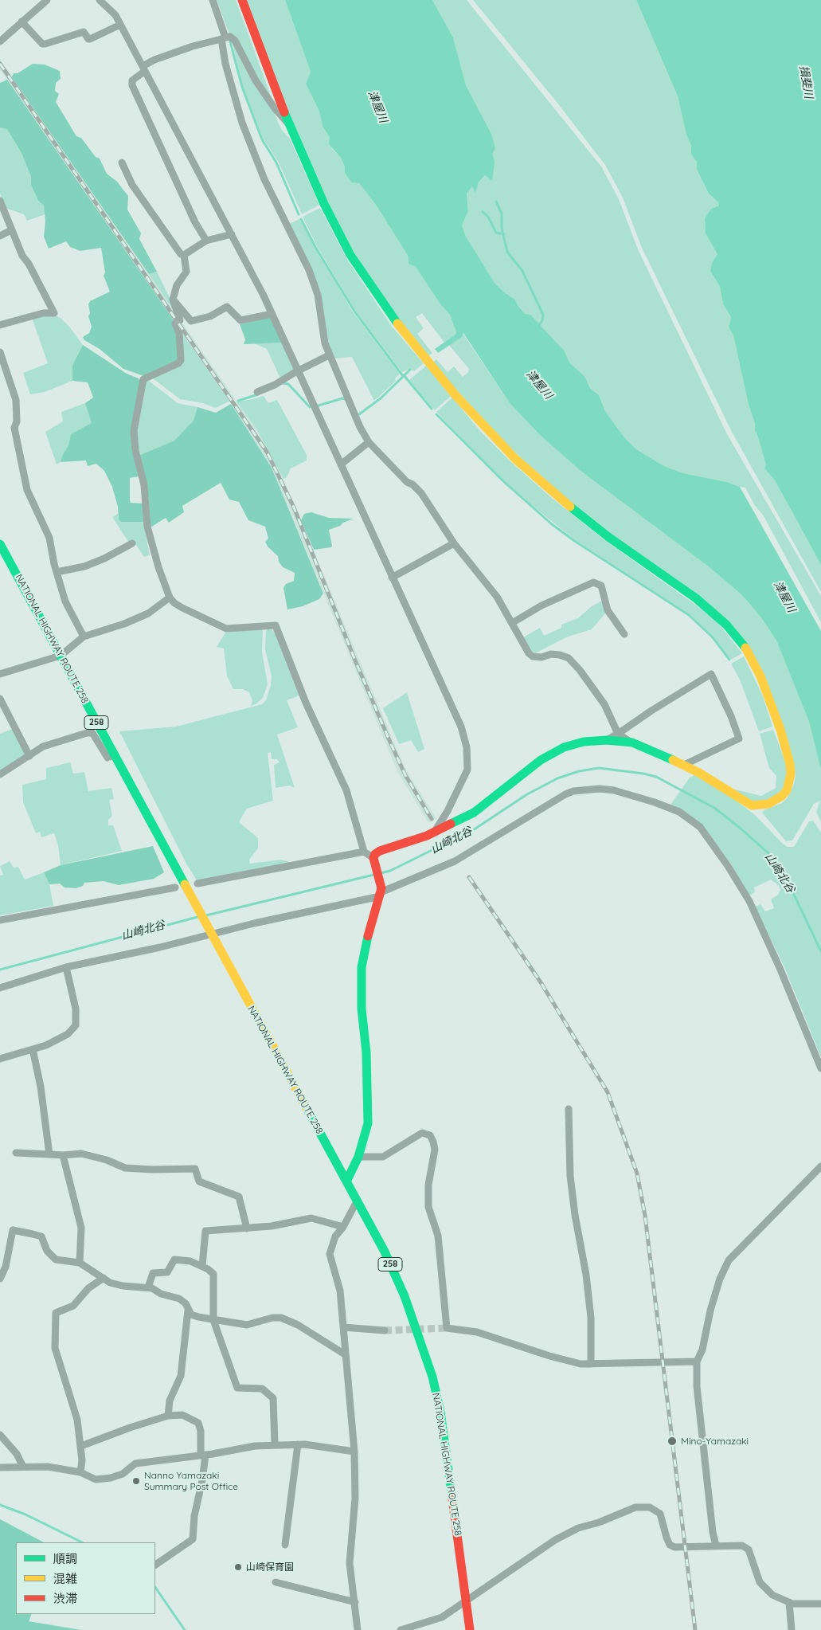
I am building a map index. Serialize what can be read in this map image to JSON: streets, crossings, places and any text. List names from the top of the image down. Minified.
{"streets":{"main road":["NATIONAL HIGHWAY ROUTE 258","258"]},"water":["揖斐川","津屋川","山崎北谷"],"places":["Mino-Yamazaki","Nanno Yamazaki Summary Post Office","山崎保育園"],"legend":["順調","混雑","渋滞"]}
